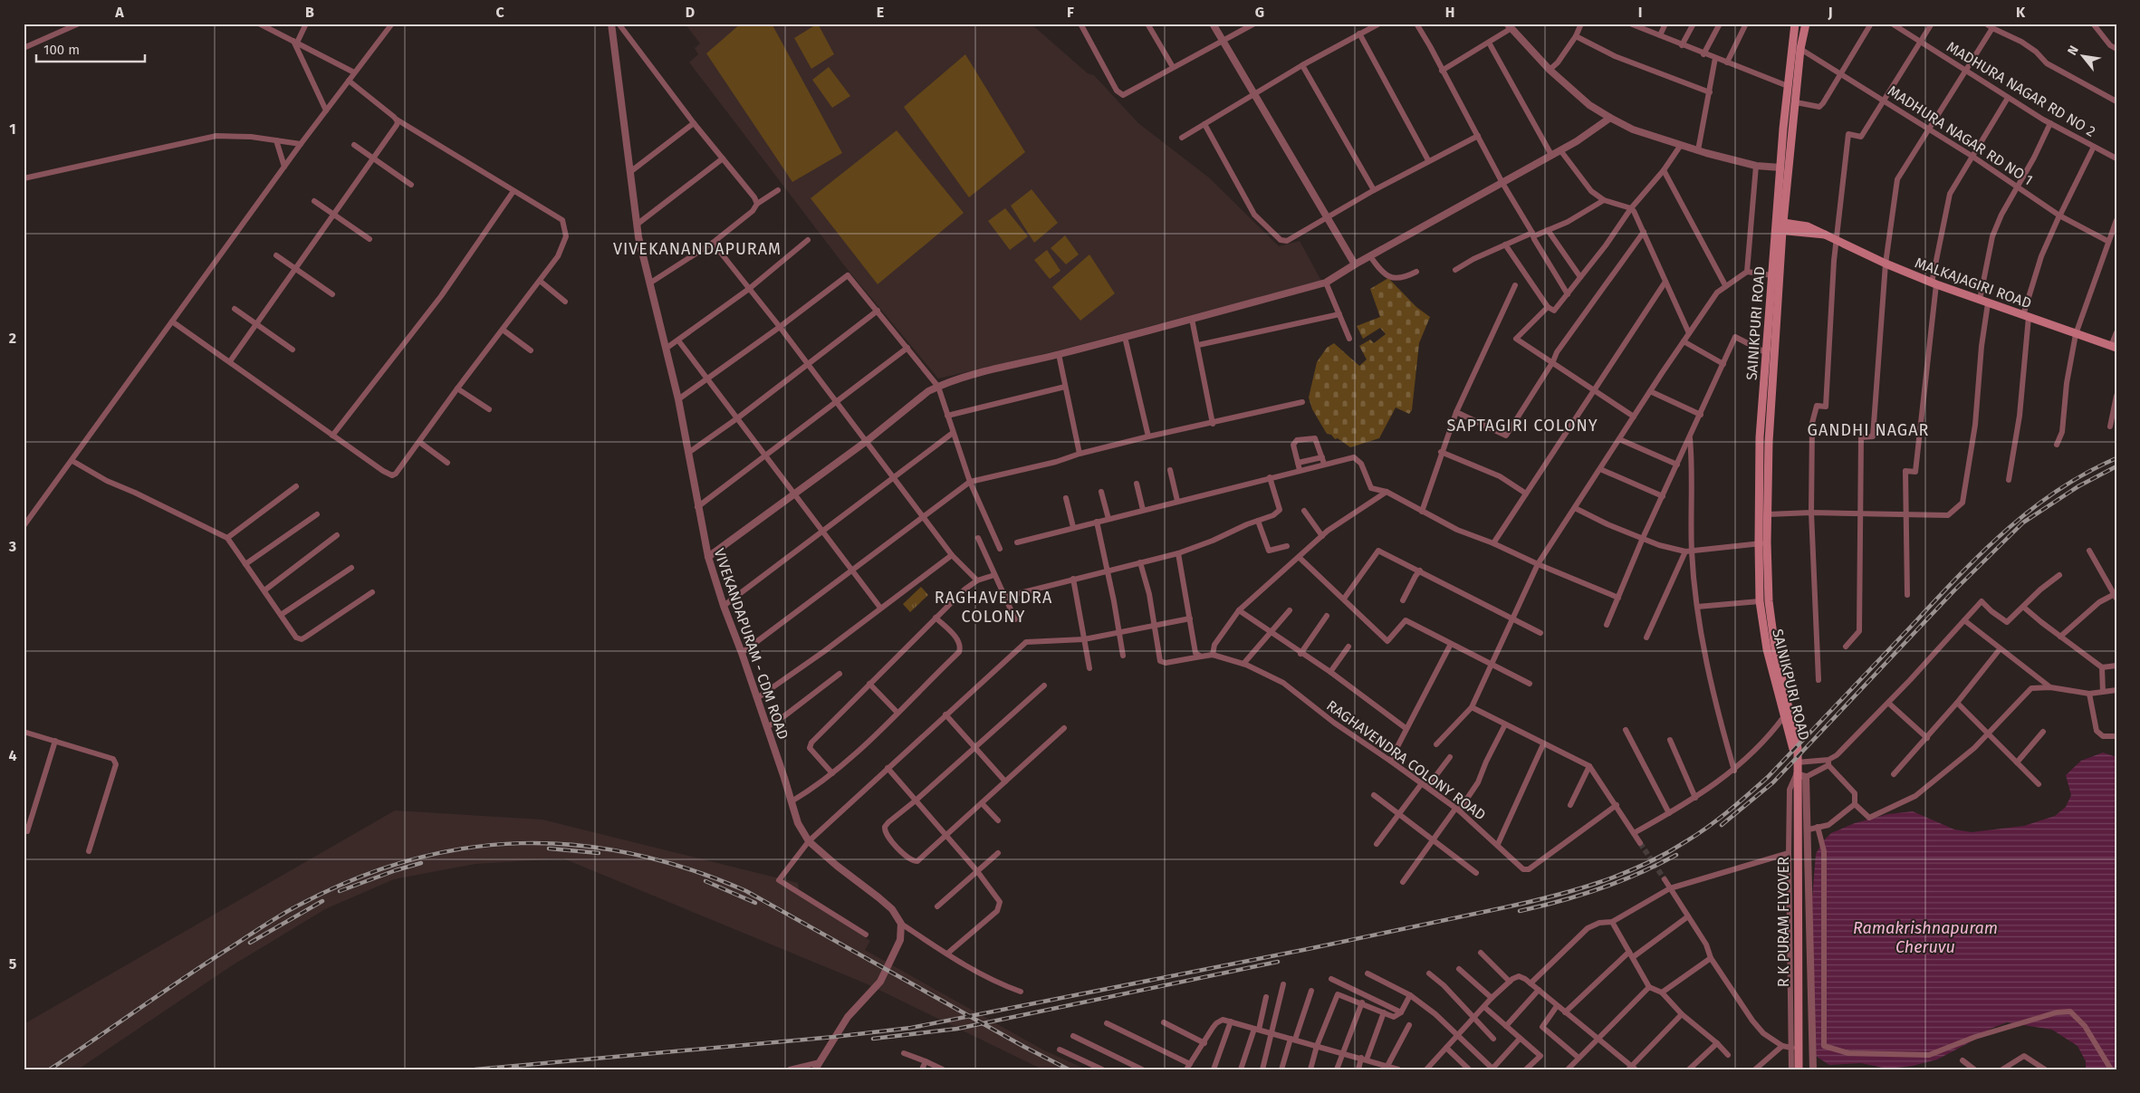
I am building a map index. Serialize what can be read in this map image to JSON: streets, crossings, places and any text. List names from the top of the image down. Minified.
{"streets":{"main road":["MALKAJAGIRI ROAD","SAINIKPURI ROAD","R K PURAM FLYOVER"],"street":["MADHURA NAGAR RD NO 2","MADHURA NAGAR RD NO 1","VIVEKANDAPURAM - CDM ROAD","RAGHAVENDRA COLONY ROAD"]},"crossings":[["MADHURA NAGAR RD NO 1","SAINIKPURI ROAD"],["MALKAJAGIRI ROAD","SAINIKPURI ROAD"],["SAINIKPURI ROAD","R K PURAM FLYOVER"]],"districts":["VIVEKANANDAPURAM","SAPTAGIRI COLONY","GANDHI NAGAR","RAGHAVENDRA COLONY"],"water":["Ramakrishnapuram Cheruvu"],"scale_bar":"100 m","north":"top left","grid":{"columns":["A","B","C","D","E","F","G","H","I","J","K"],"rows":["1","2","3","4","5"]}}
